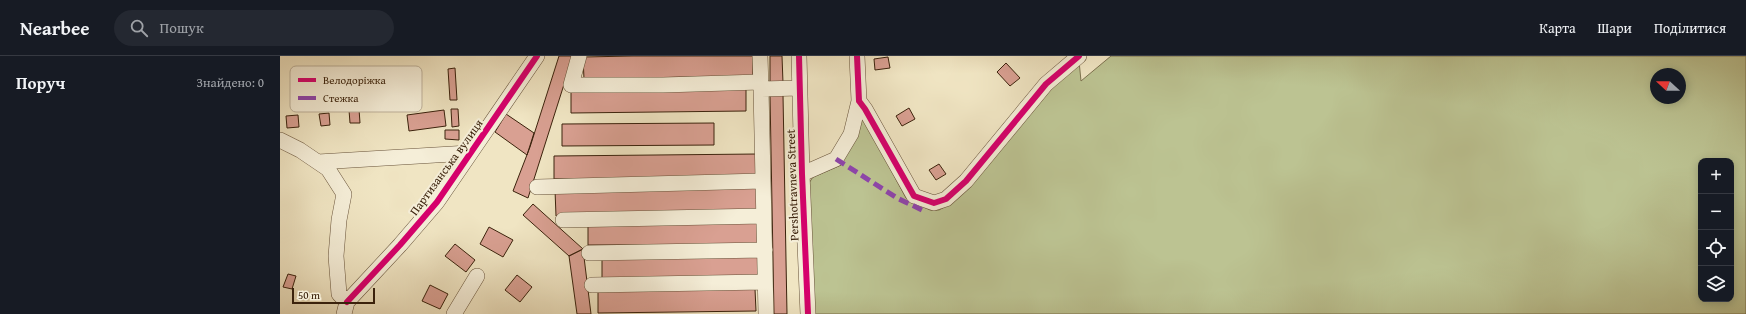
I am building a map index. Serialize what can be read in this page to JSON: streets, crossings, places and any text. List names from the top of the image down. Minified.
{"streets":{"street":["Партизанська вулиця","Pershotravneva Street"]},"legend":["Велодоріжка","Стежка"],"scale_bar":"50 m","north":"left","page":{"header":"Nearbee","search":"Пошук","nav":["Карта","Шари","Поділитися"],"heading":["Поруч","Знайдено: 0"],"map_buttons":["+","−"],"scale":"50 m"}}
